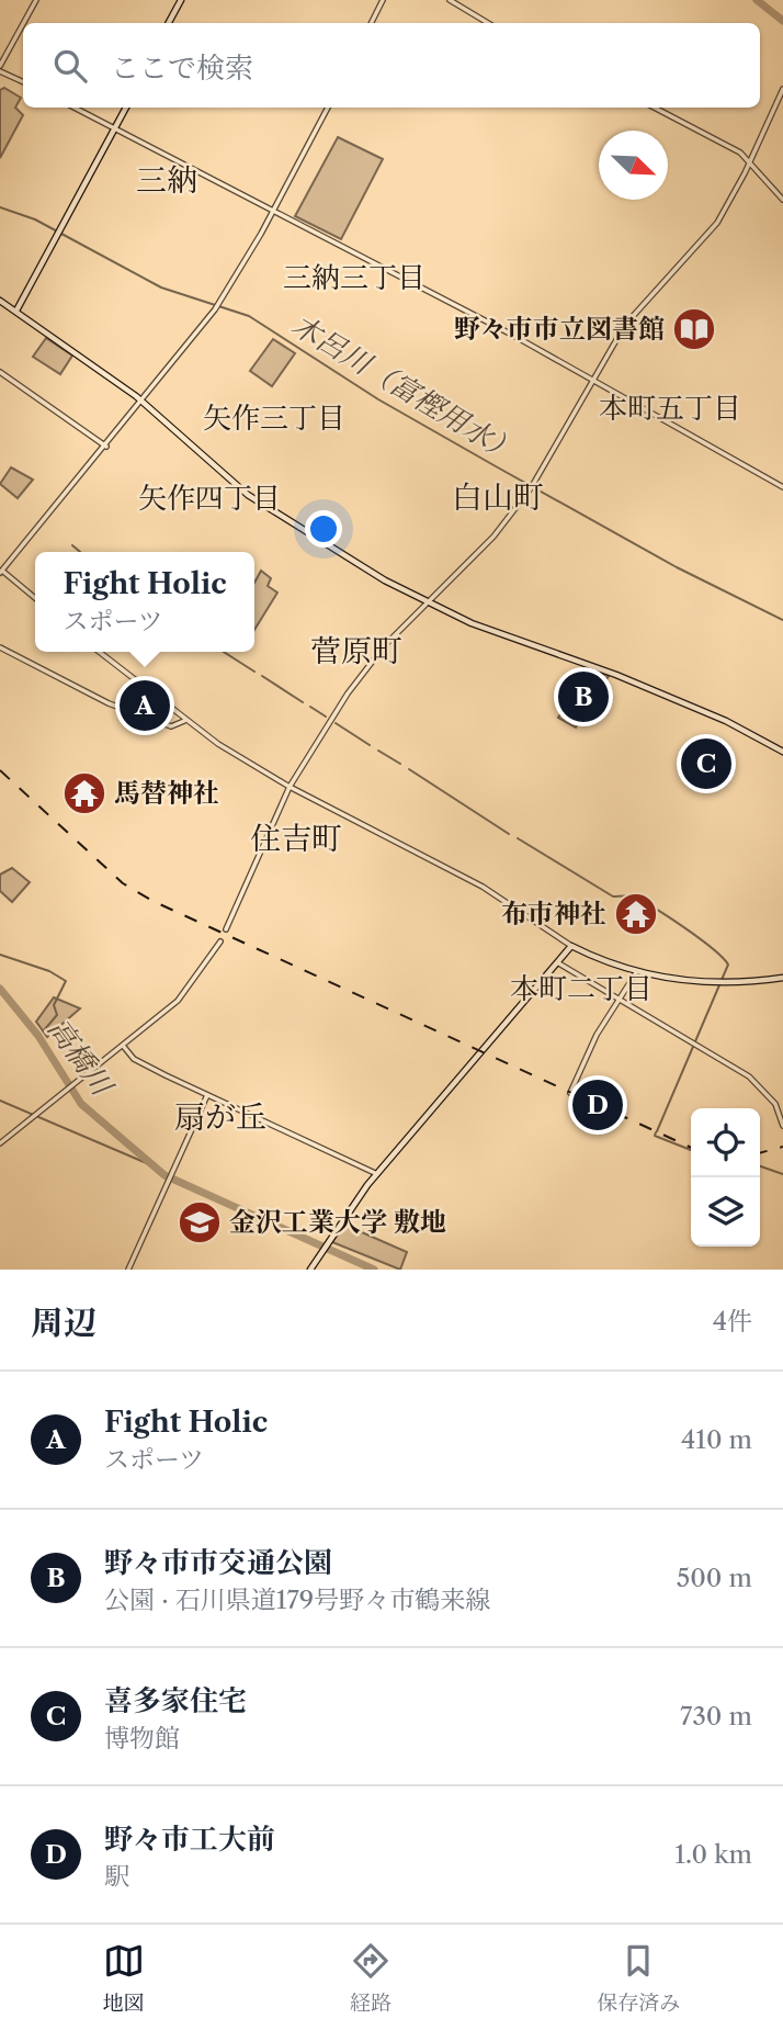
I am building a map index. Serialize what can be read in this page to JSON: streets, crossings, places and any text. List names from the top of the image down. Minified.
{"districts":["三納","三納三丁目","本町五丁目","矢作三丁目","白山町","矢作四丁目","菅原町","住吉町","本町二丁目","扇が丘"],"water":["木呂川（富樫用水）","高橋川"],"places":{"library":["野々市市立図書館"],"temple":["馬替神社","布市神社"],"school or university":["金沢工業大学 敷地"]},"north":"bottom right","page":{"search":"ここで検索","popup":["Fight Holic","スポーツ"],"pins":["B","A","C","D"],"heading":["周辺","4件"],"list":[{"mark":"A","name":"Fight Holic","note":"スポーツ","value":"410 m"},{"mark":"B","name":"野々市市交通公園","note":"公園 · 石川県道179号野々市鶴来線","value":"500 m"},{"mark":"C","name":"喜多家住宅","note":"博物館","value":"730 m"},{"mark":"D","name":"野々市工大前","note":"駅","value":"1.0 km"}],"nav":["地図","経路","保存済み"]}}
